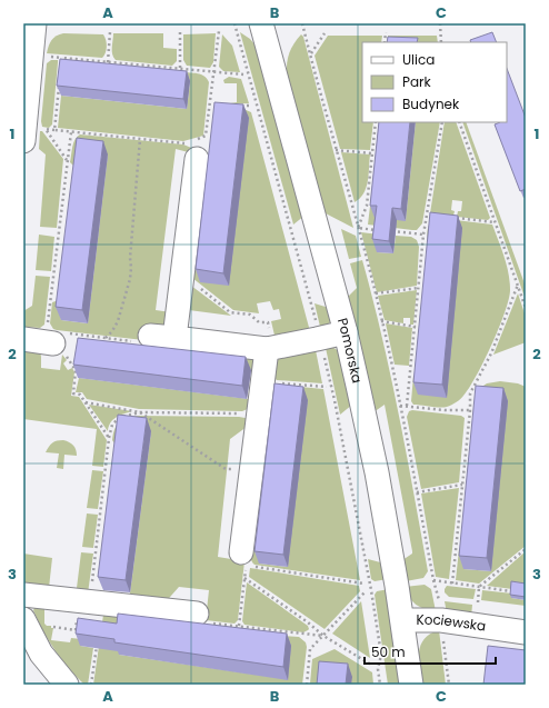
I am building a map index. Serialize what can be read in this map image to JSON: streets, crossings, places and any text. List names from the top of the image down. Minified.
{"streets":{"street":["Pomorska","Kociewska"]},"crossings":[["Pomorska","Kociewska"]],"legend":["Ulica","Park","Budynek"],"scale_bar":"50 m","grid":{"columns":["A","B","C"],"rows":["1","2","3"]}}
